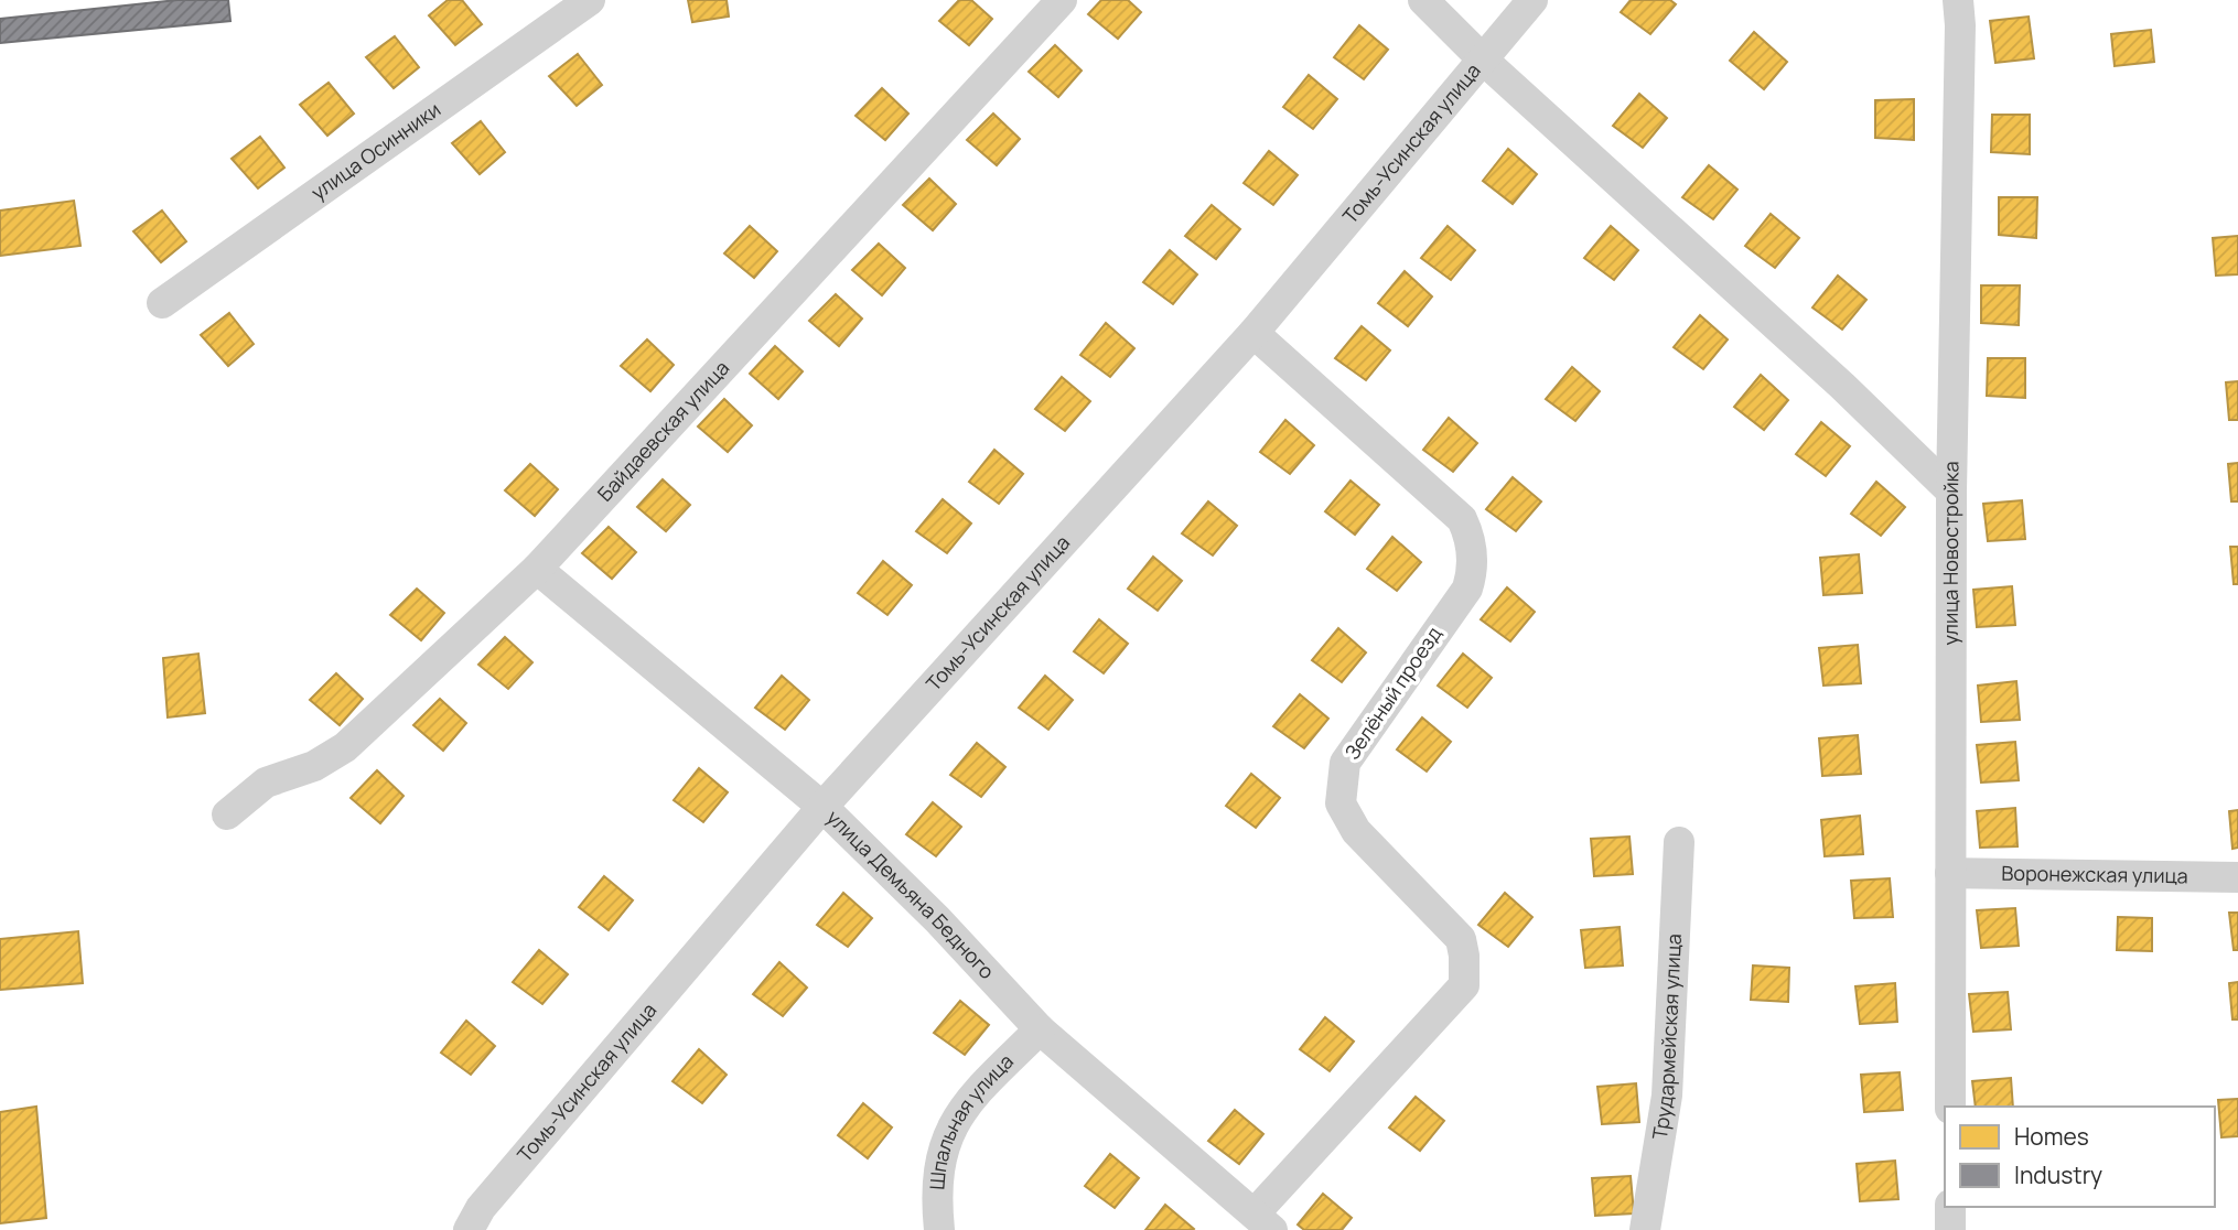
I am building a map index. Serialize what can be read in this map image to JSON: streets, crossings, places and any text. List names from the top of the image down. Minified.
{"streets":{"street":["Томь-Усинская улица","улица Осинники","Байдаевская улица","улица Новостройка","Зелёный проезд","Воронежская улица","улица Демьяна Бедного","Трудармейская улица","Шпальная улица"]},"crossings":[["Томь-Усинская улица","Зелёный проезд"],["Томь-Усинская улица","улица Демьяна Бедного"],["Байдаевская улица","улица Демьяна Бедного"],["улица Новостройка","Воронежская улица"],["Зелёный проезд","улица Демьяна Бедного"],["улица Демьяна Бедного","Шпальная улица"]],"legend":["Homes","Industry"]}
